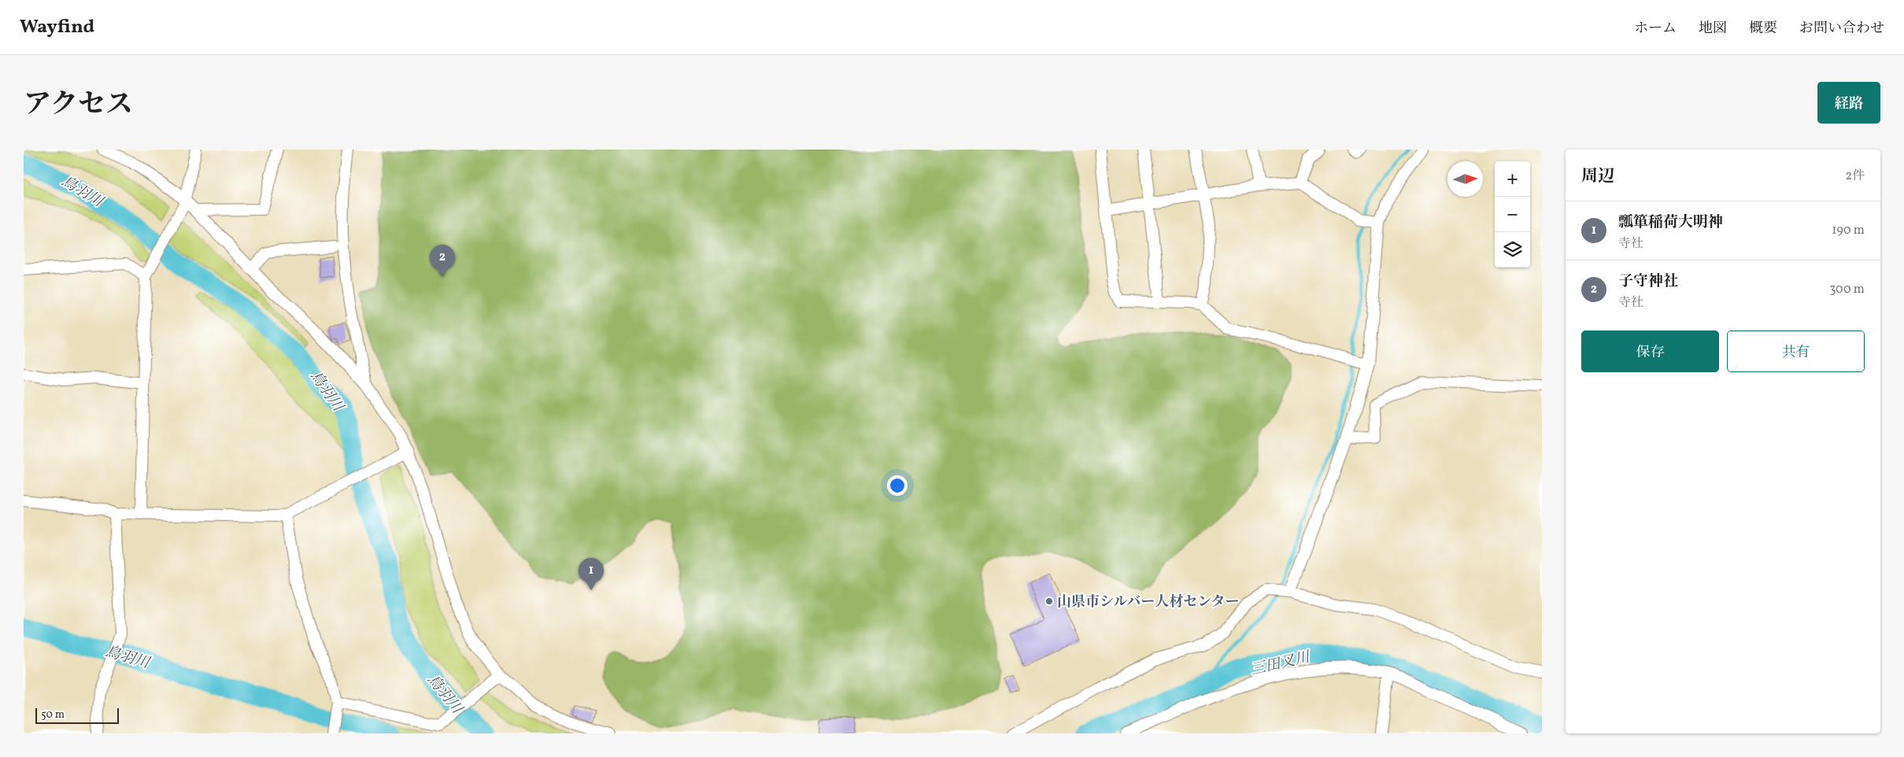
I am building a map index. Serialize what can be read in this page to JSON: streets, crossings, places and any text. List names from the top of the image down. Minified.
{"water":["鳥羽川","三田叉川"],"places":["山県市シルバー人材センター"],"scale_bar":"50 m","north":"right","page":{"header":"Wayfind","nav":["ホーム","地図","概要","お問い合わせ"],"title":"アクセス","buttons":["経路",["保存","共有"]],"heading":["周辺","2件"],"map_buttons":["+","−"],"list":[{"mark":"1","name":"瓢箪稲荷大明神","note":"寺社","value":"190 m"},{"mark":"2","name":"子守神社","note":"寺社","value":"300 m"}],"pins":["2","1"],"scale":"50 m"}}
